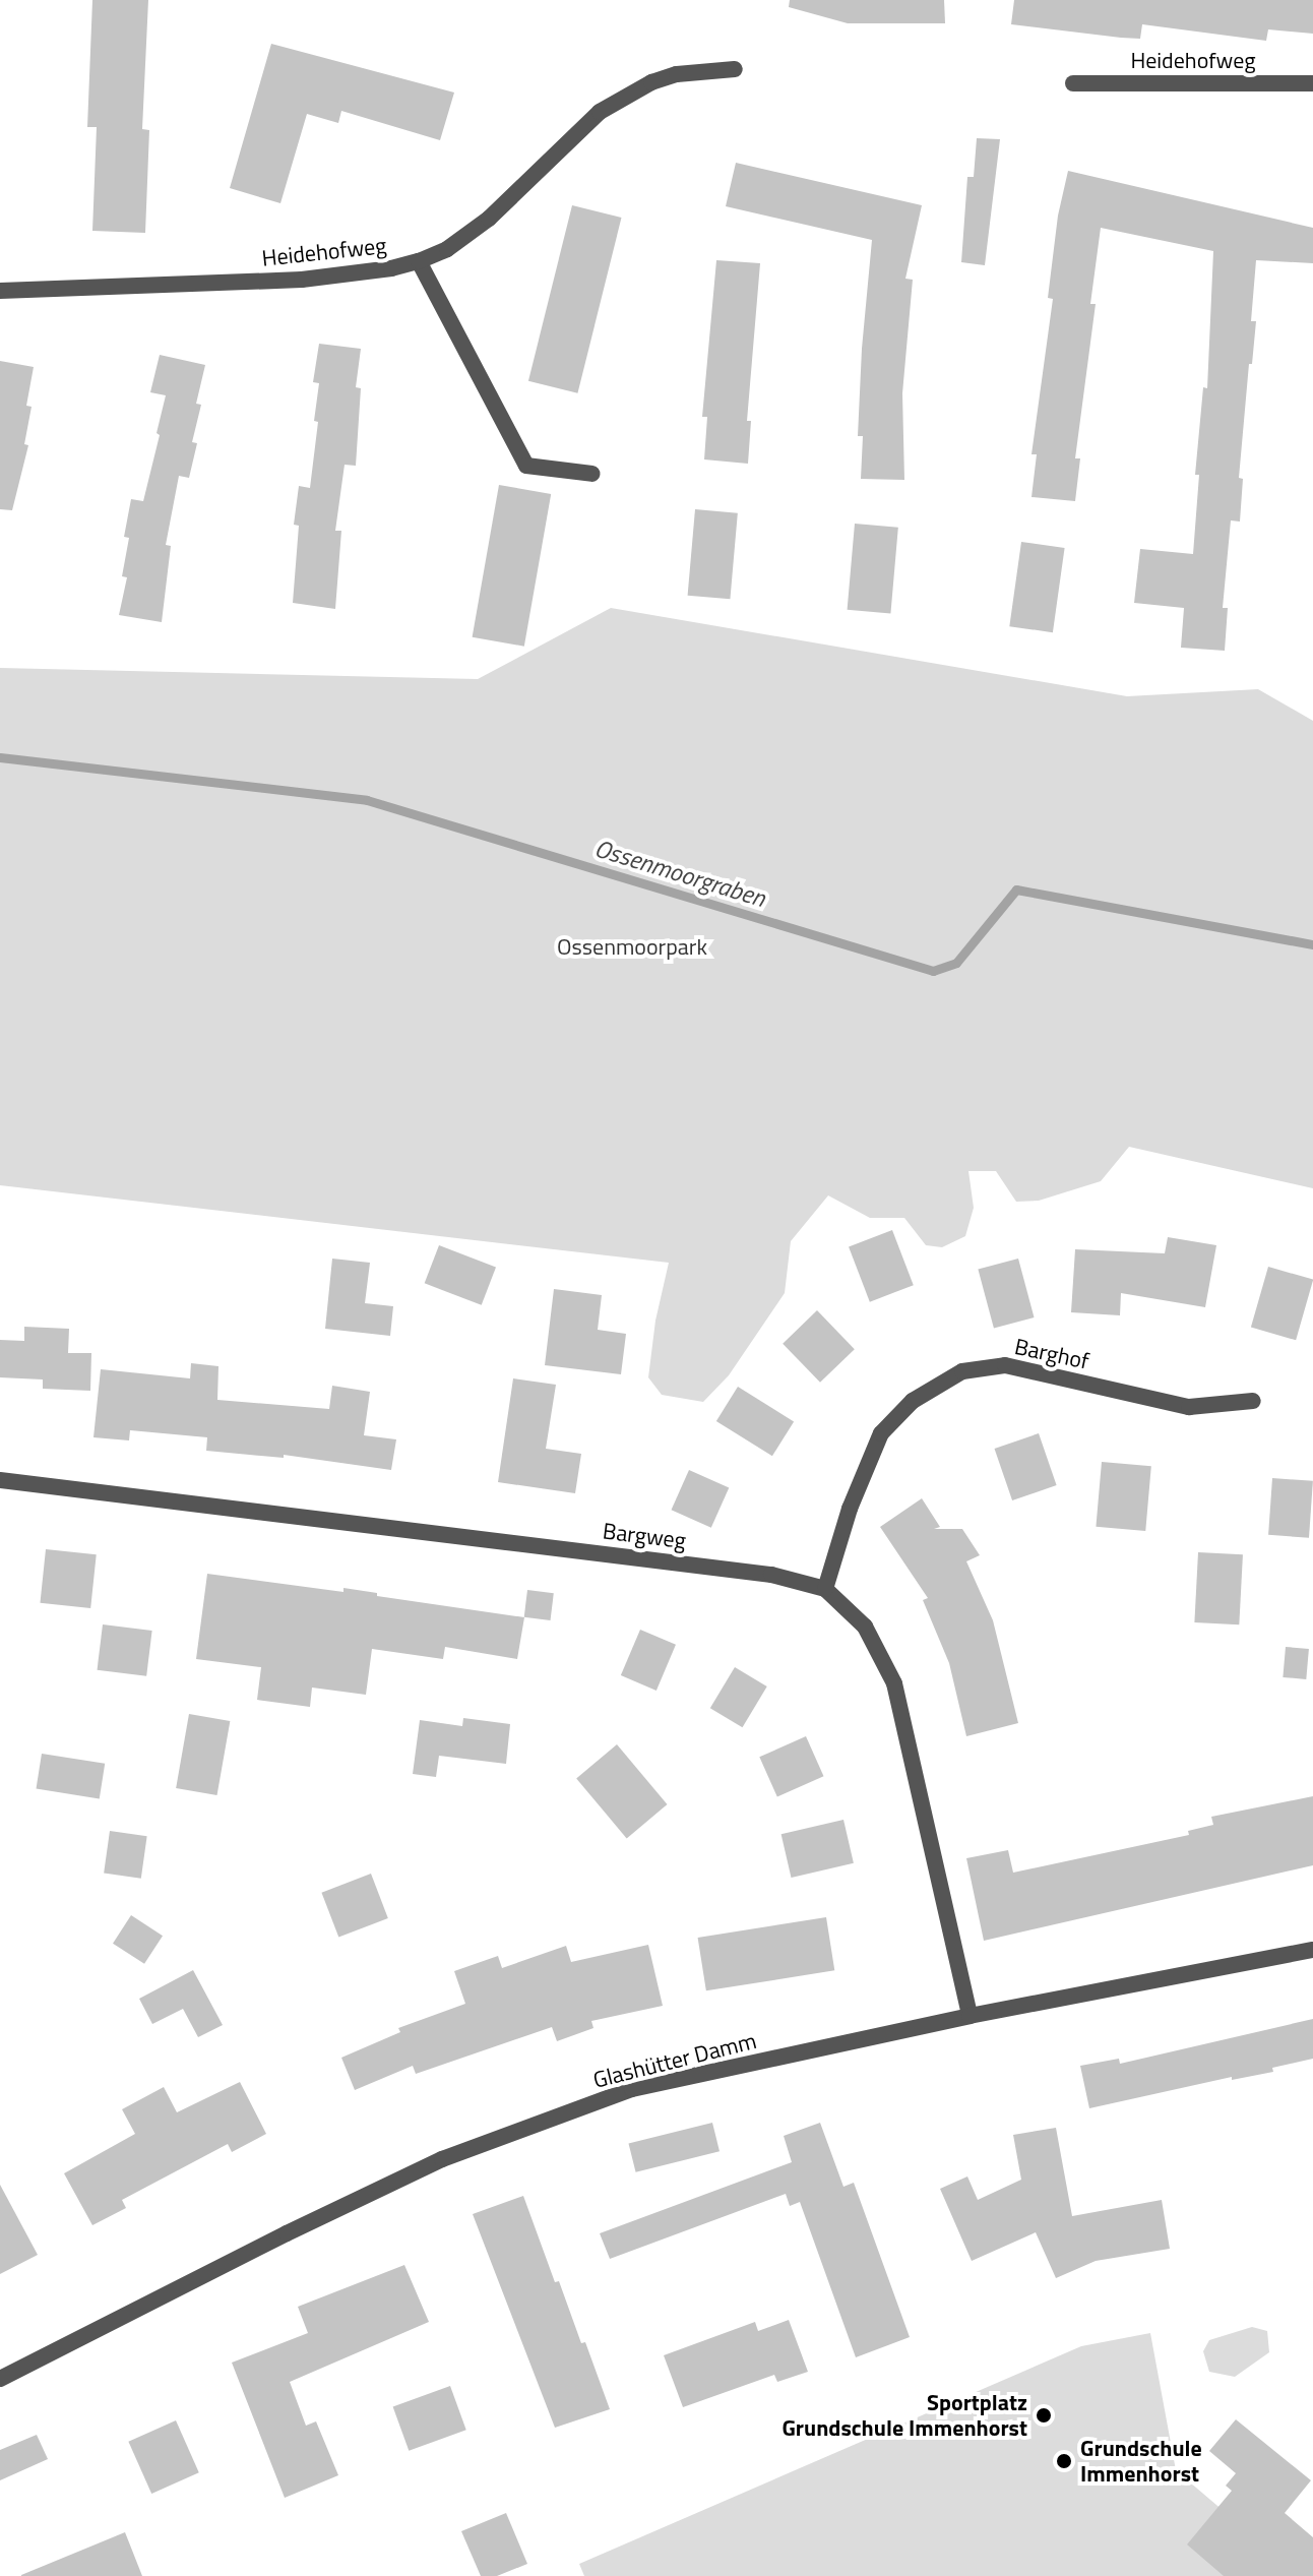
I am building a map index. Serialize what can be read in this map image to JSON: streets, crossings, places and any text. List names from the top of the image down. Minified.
{"streets":{"street":["Heidehofweg","Barghof","Bargweg","Glashütter Damm"]},"crossings":[["Barghof","Bargweg"],["Bargweg","Glashütter Damm"]],"water":["Ossenmoorgraben"],"parks":["Ossenmoorpark"],"places":["Sportplatz Grundschule Immenhorst","Grundschule Immenhorst"]}
